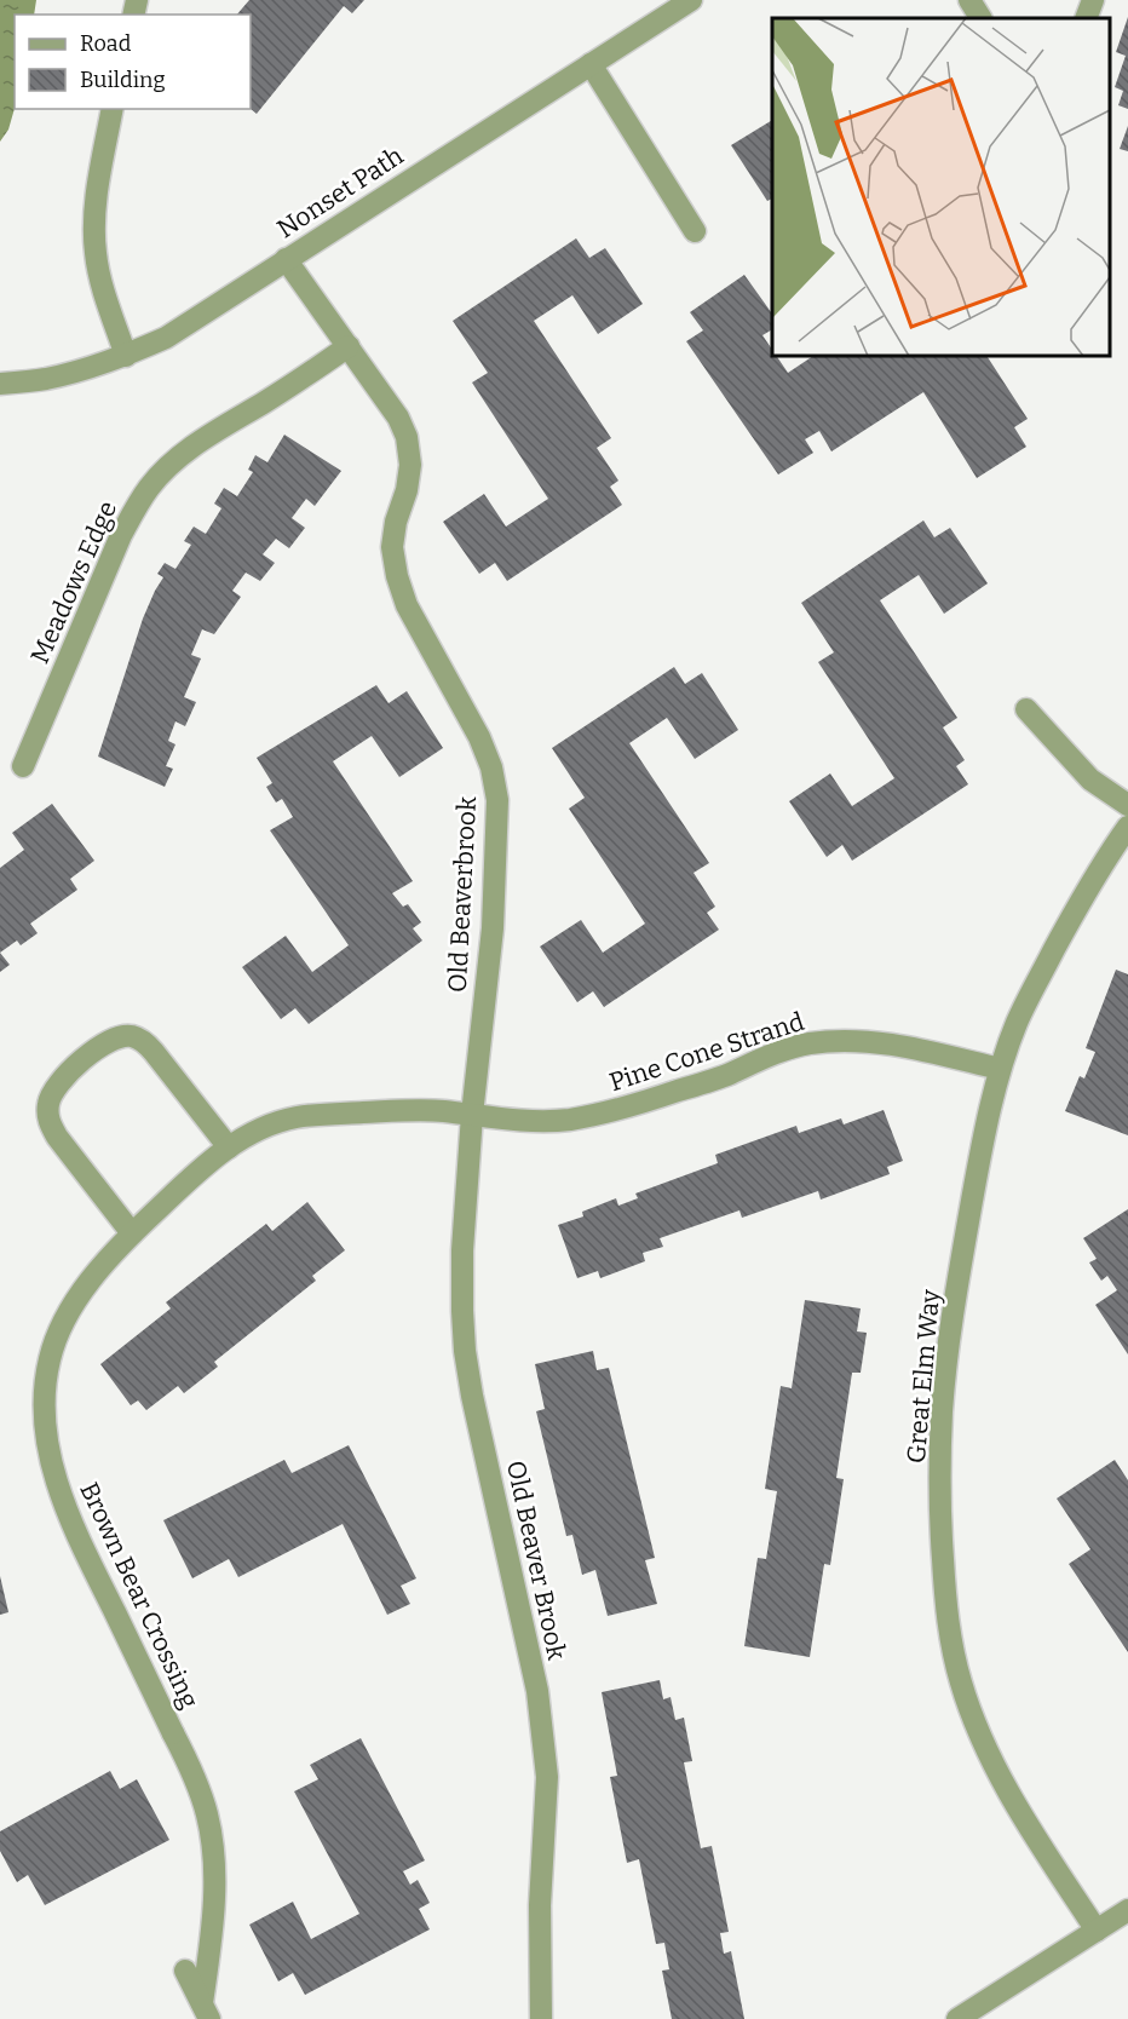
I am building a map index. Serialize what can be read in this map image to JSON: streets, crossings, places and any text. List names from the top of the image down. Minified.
{"streets":{"street":["Nonset Path","Meadows Edge","Old Beaverbrook","Pine Cone Strand","Great Elm Way","Old Beaver Brook","Brown Bear Crossing"]},"crossings":[["Nonset Path","Old Beaverbrook"],["Meadows Edge","Old Beaverbrook"],["Old Beaverbrook","Pine Cone Strand"],["Old Beaverbrook","Old Beaver Brook"],["Old Beaverbrook","Brown Bear Crossing"],["Pine Cone Strand","Great Elm Way"],["Pine Cone Strand","Old Beaver Brook"],["Pine Cone Strand","Brown Bear Crossing"],["Old Beaver Brook","Brown Bear Crossing"]],"legend":["Road","Building"]}
